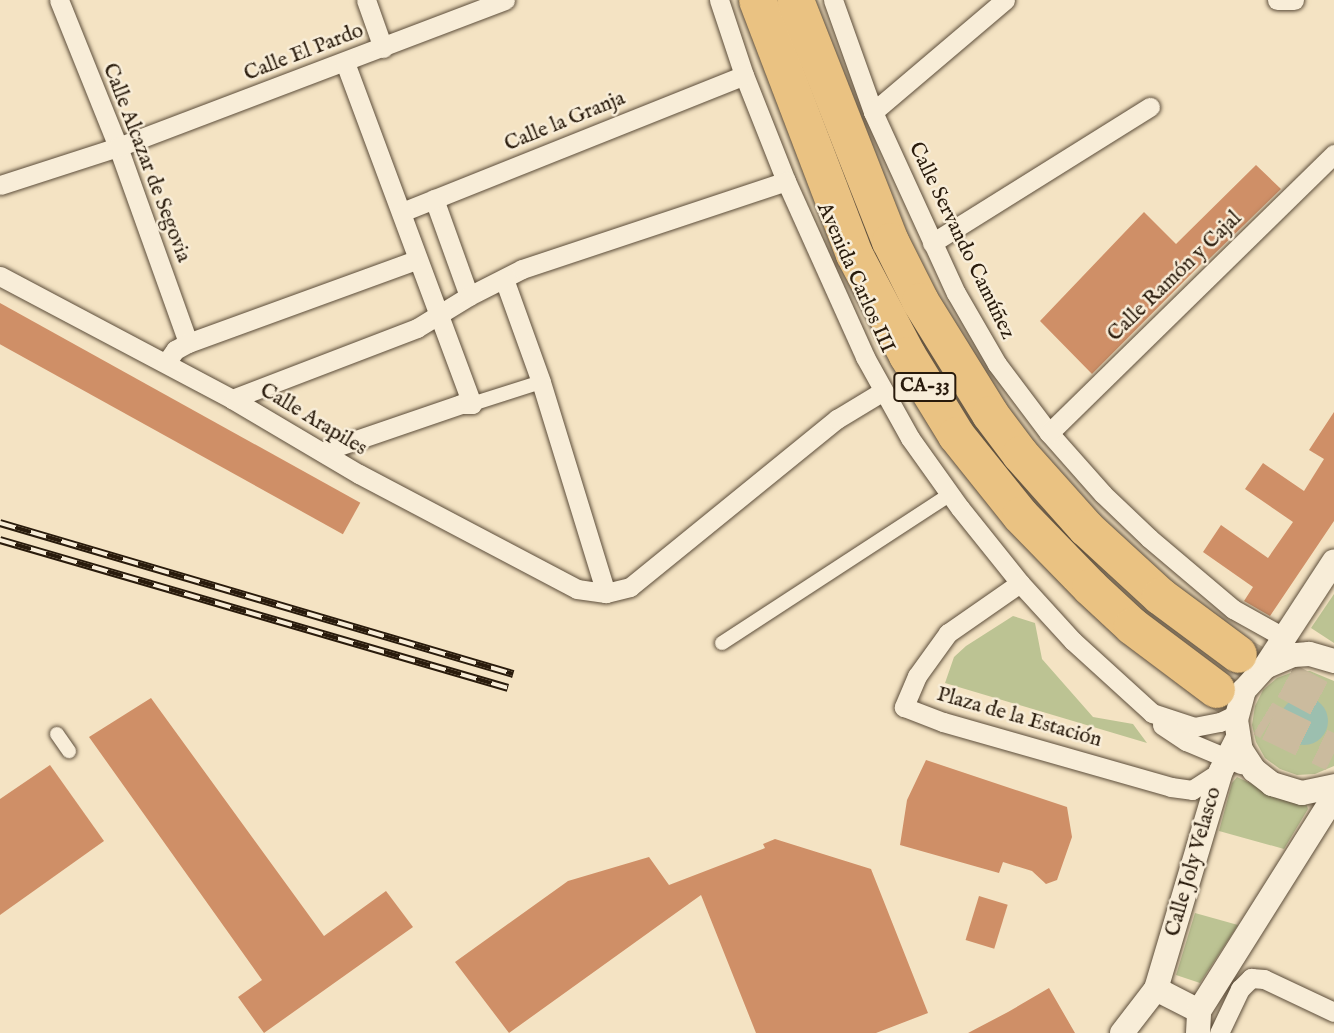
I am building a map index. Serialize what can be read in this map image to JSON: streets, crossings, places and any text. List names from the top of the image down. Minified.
{"streets":{"highway":["CA-33"],"street":["Calle El Pardo","Calle la Granja","Calle Alcazar de Segovia","Calle Servando Camúñez","Calle Ramón y Cajal","Avenida Carlos III","Calle Arapiles","Plaza de la Estación","Calle Joly Velasco"]},"crossings":[["Calle El Pardo","Calle Alcazar de Segovia"],["Calle la Granja","Avenida Carlos III"],["Calle Servando Camúñez","Calle Ramón y Cajal"],["Avenida Carlos III","Plaza de la Estación"],["Plaza de la Estación","Calle Joly Velasco"]]}
